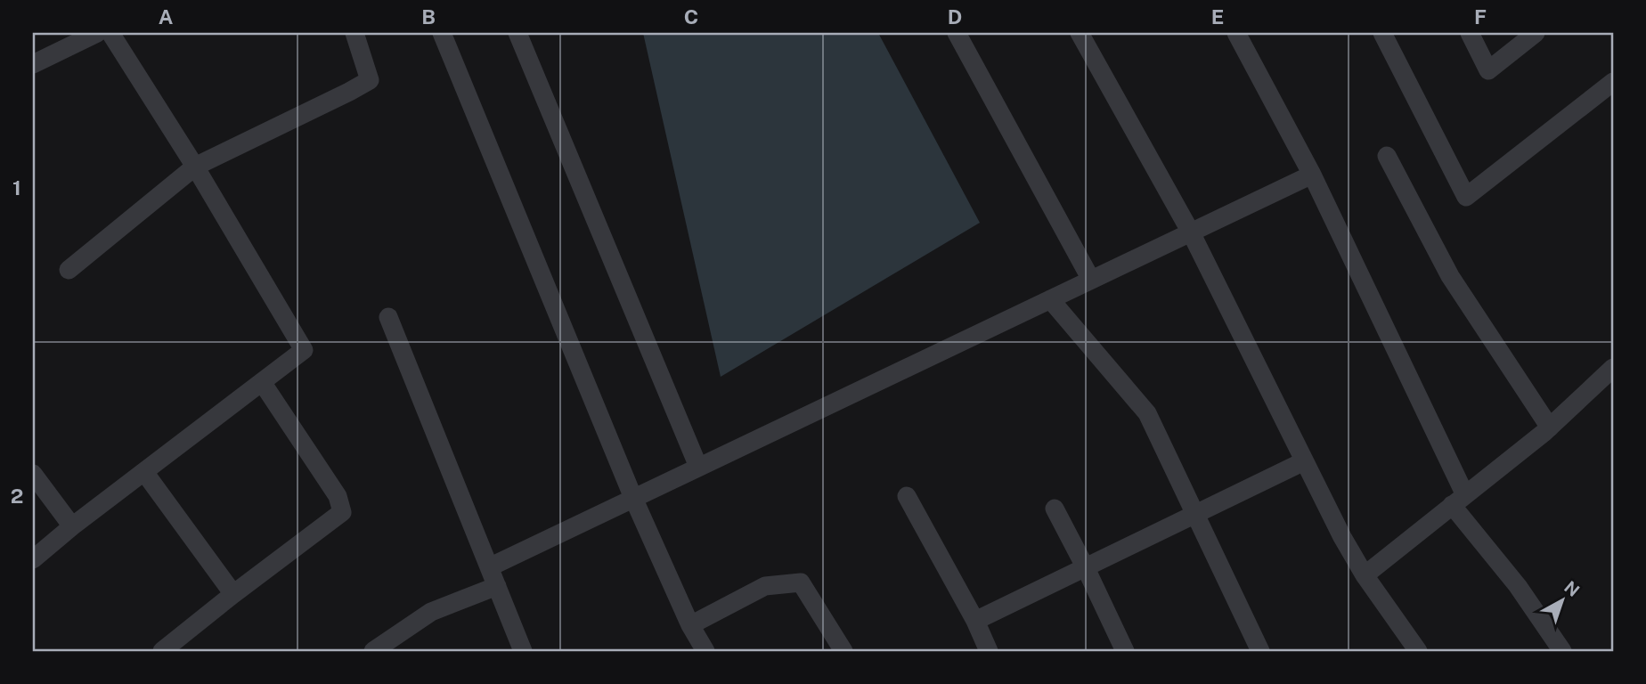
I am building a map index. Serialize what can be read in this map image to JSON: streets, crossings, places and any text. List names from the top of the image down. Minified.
{"north":"top right","grid":{"columns":["A","B","C","D","E","F"],"rows":["1","2"]}}
